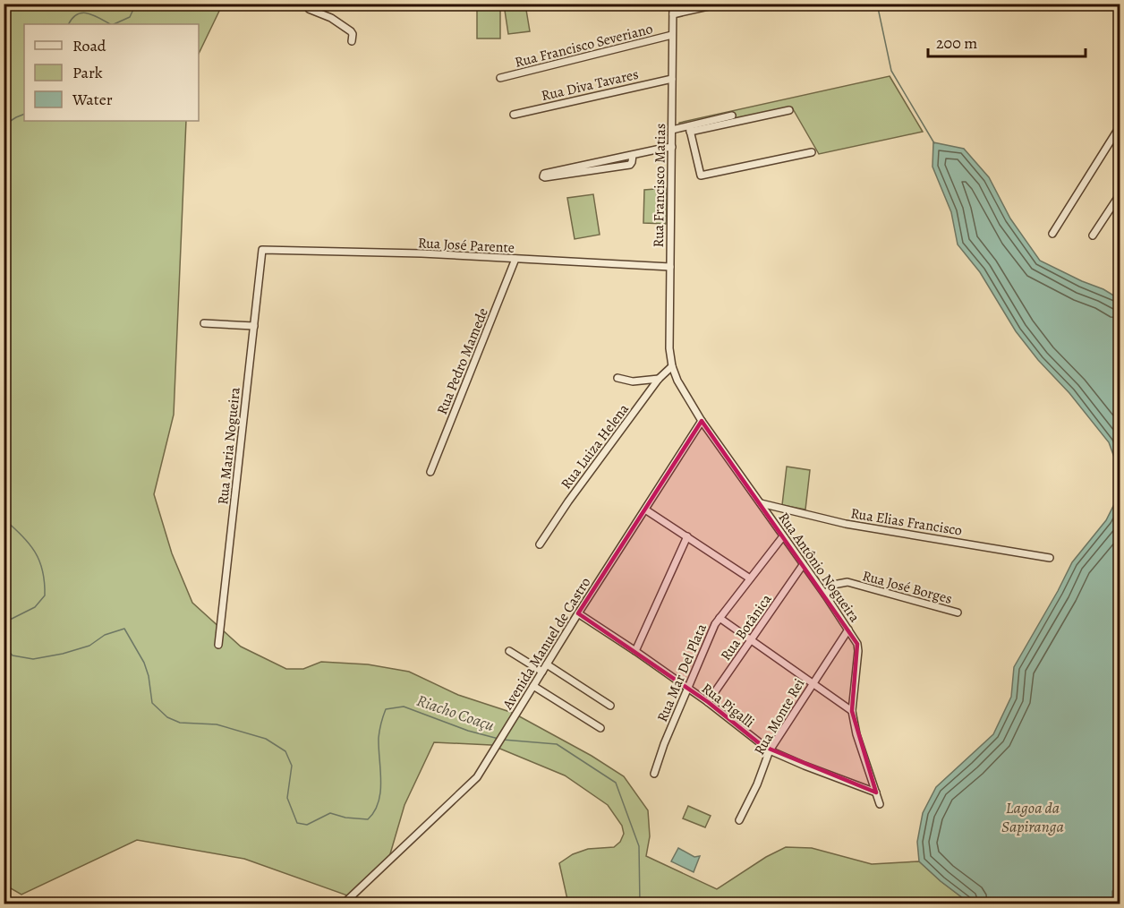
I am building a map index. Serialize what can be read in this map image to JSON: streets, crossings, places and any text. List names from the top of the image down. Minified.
{"streets":{"street":["Rua Francisco Severiano","Rua Diva Tavares","Rua Francisco Matias","Rua José Parente","Rua Pedro Mamede","Rua Maria Nogueira","Rua Luiza Helena","Rua Elias Francisco","Rua Antônio Nogueira","Rua José Borges","Rua Botânica","Avenida Manuel de Castro","Rua Mar Del Plata","Rua Pigalli","Rua Monte Rei"]},"crossings":[["Rua Francisco Severiano","Rua Francisco Matias"],["Rua Diva Tavares","Rua Francisco Matias"],["Rua Francisco Matias","Rua José Parente"],["Rua Francisco Matias","Rua Luiza Helena"],["Rua Francisco Matias","Rua Antônio Nogueira"],["Rua José Parente","Rua Pedro Mamede"],["Rua José Parente","Rua Maria Nogueira"],["Rua Luiza Helena","Rua Antônio Nogueira"],["Rua Elias Francisco","Rua Antônio Nogueira"],["Rua Antônio Nogueira","Rua José Borges"],["Rua Antônio Nogueira","Rua Botânica"],["Rua Antônio Nogueira","Avenida Manuel de Castro"],["Rua Antônio Nogueira","Rua Mar Del Plata"],["Rua Antônio Nogueira","Rua Pigalli"],["Rua Antônio Nogueira","Rua Monte Rei"],["Rua Botânica","Rua Pigalli"],["Avenida Manuel de Castro","Rua Pigalli"],["Rua Mar Del Plata","Rua Pigalli"],["Rua Pigalli","Rua Monte Rei"]],"water":["Riacho Coaçu","Lagoa da Sapiranga"],"legend":["Road","Park","Water"],"scale_bar":"200 m"}
